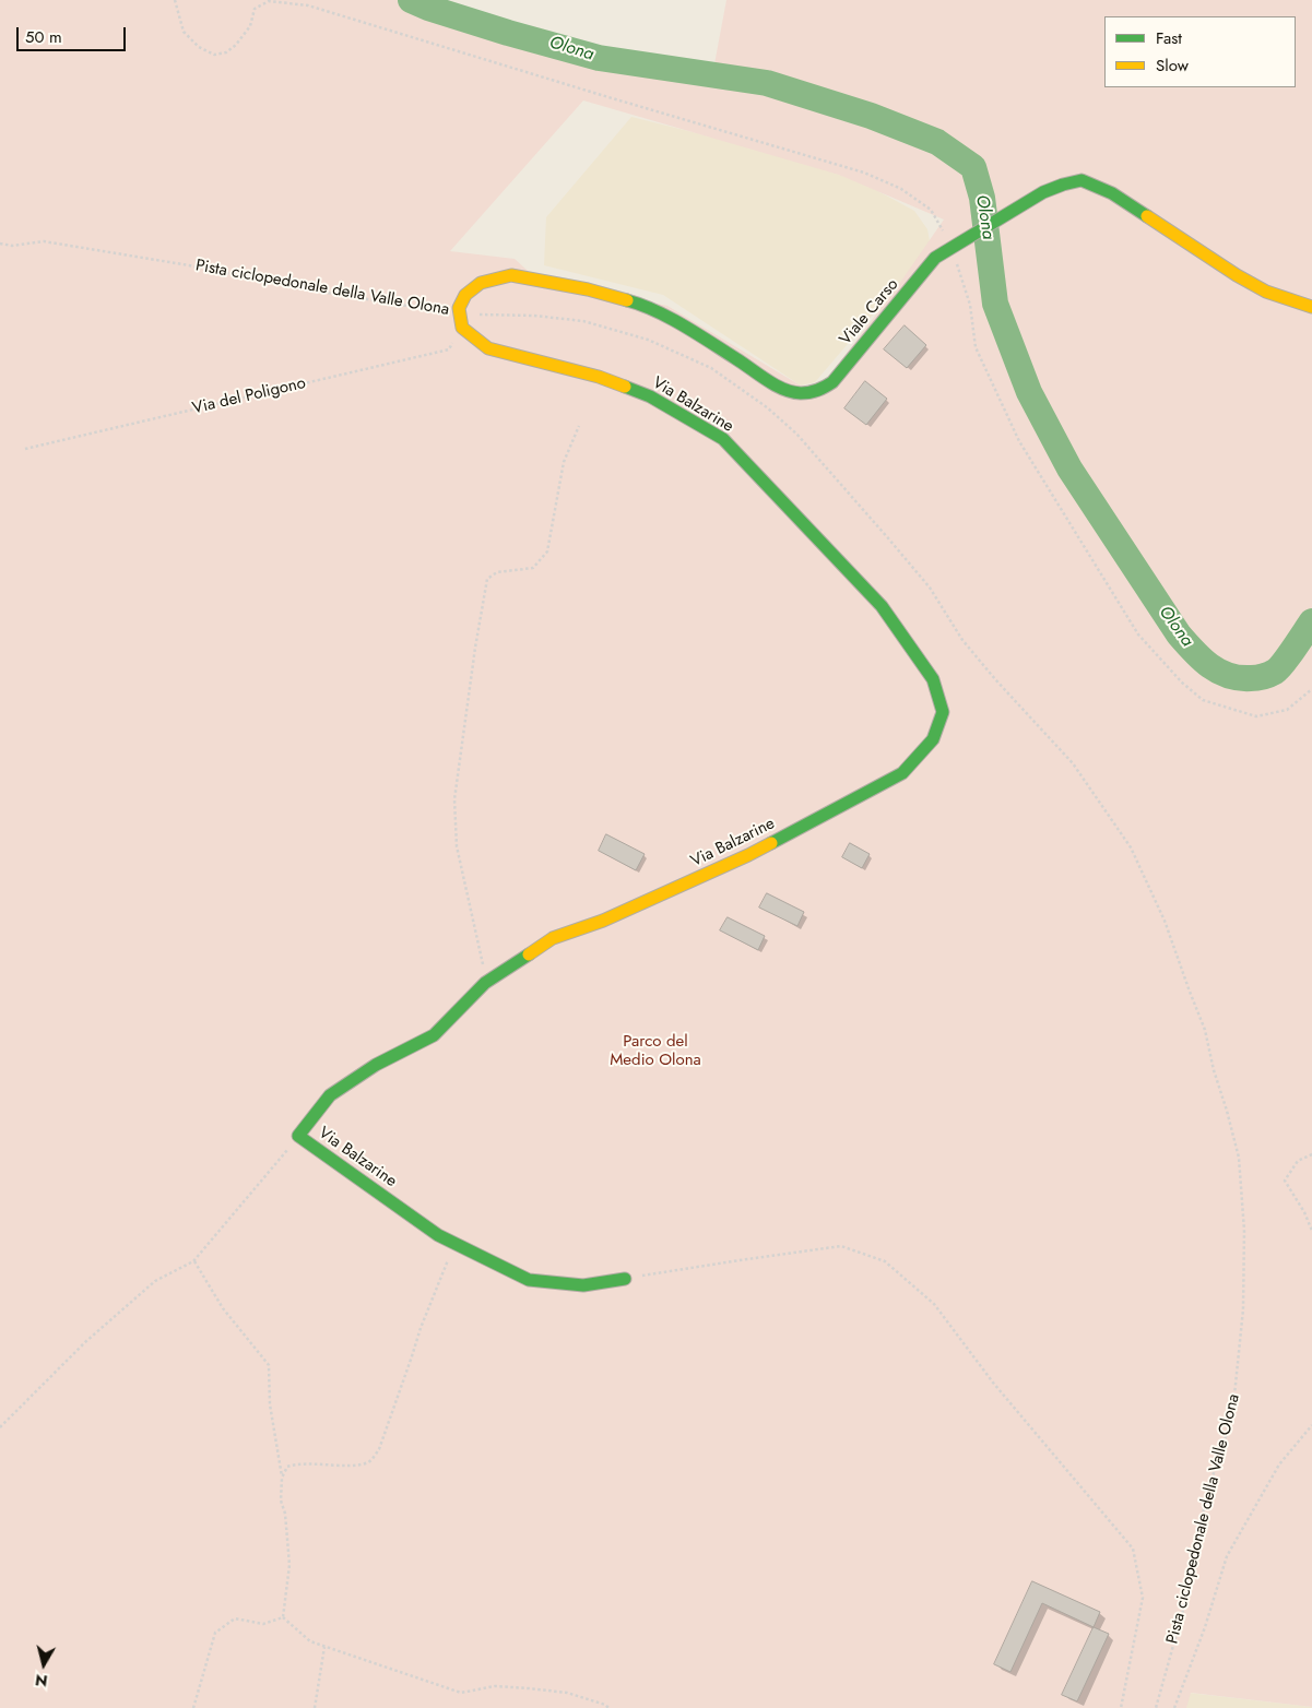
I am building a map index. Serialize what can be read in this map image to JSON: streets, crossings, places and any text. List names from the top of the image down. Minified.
{"streets":{"street":["Viale Carso","Via Balzarine"],"path":["Pista ciclopedonale della Valle Olona","Via del Poligono"]},"crossings":[["Pista ciclopedonale della Valle Olona","Viale Carso"],["Via del Poligono","Via Balzarine"]],"water":["Olona"],"parks":["Parco del Medio Olona"],"legend":["Fast","Slow"],"scale_bar":"50 m","north":"bottom"}
